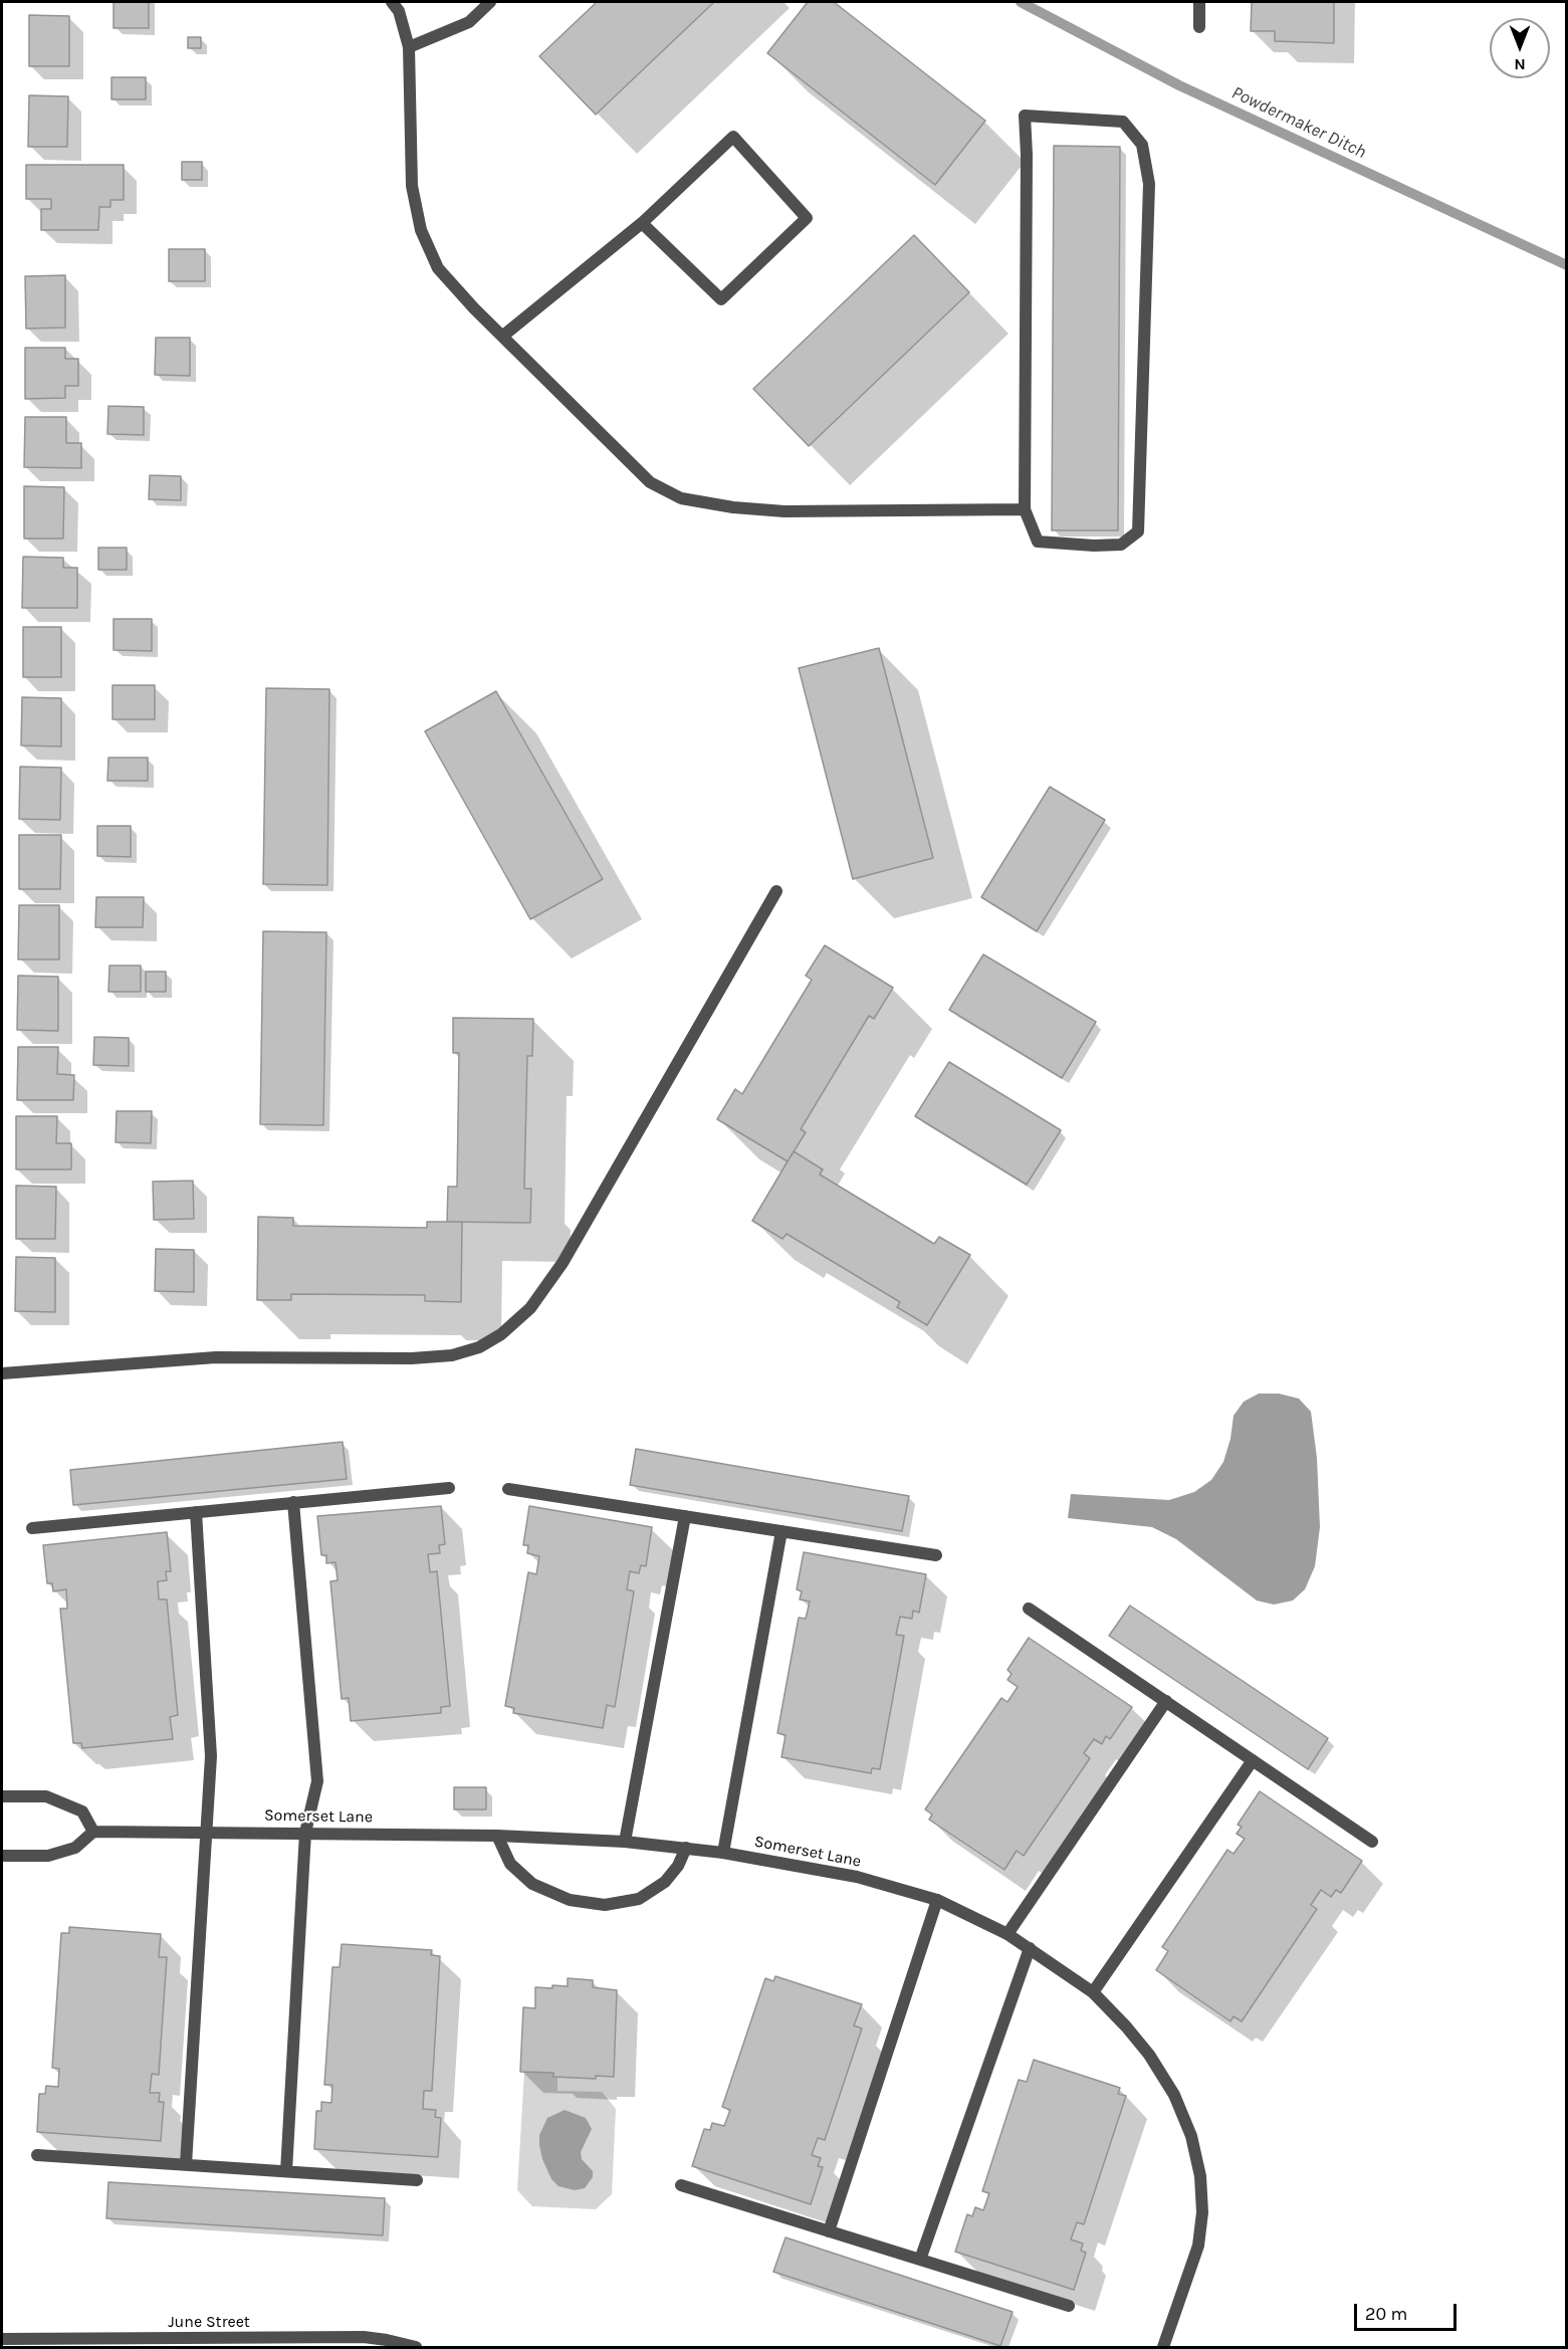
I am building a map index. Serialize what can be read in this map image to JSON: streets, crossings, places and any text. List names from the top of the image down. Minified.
{"streets":{"street":["Somerset Lane","June Street"]},"water":["Powdermaker Ditch"],"scale_bar":"20 m","north":"bottom"}
